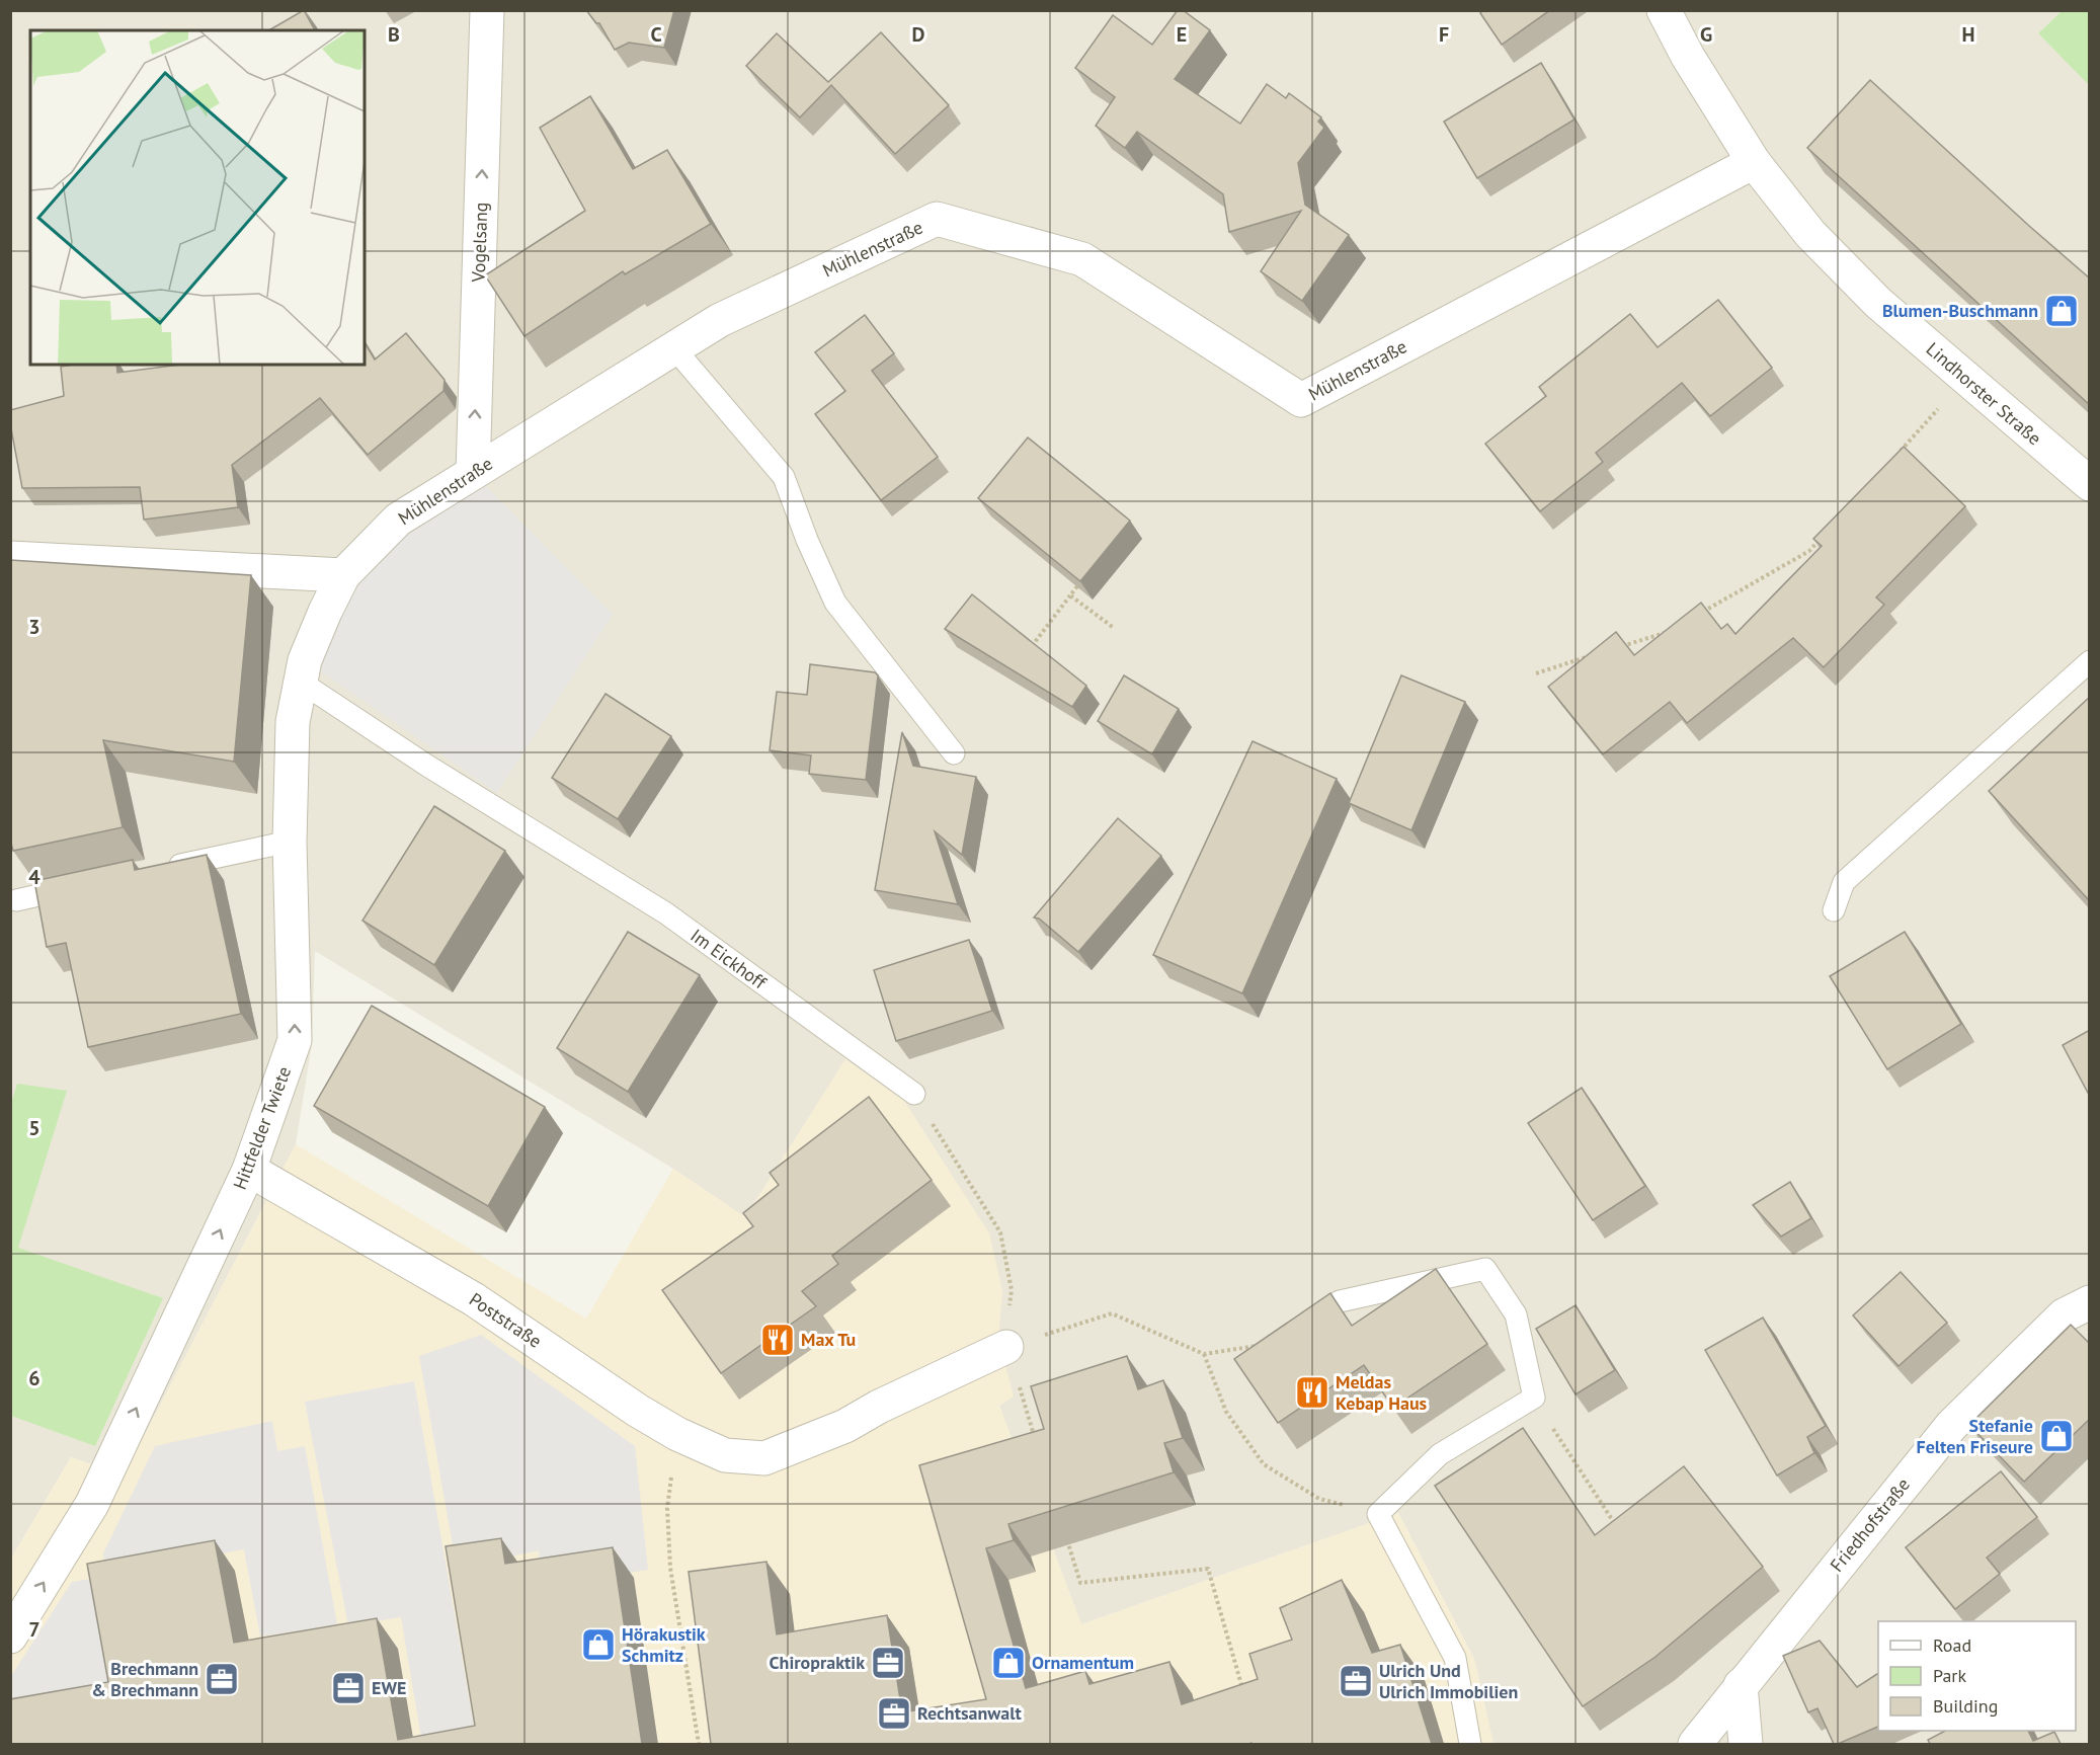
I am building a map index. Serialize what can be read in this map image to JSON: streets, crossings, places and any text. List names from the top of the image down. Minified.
{"streets":{"street":["Vogelsang","Mühlenstraße","Lindhorster Straße","Hittfelder Twiete","Poststraße","Friedhofstraße"],"lane":["Im Eickhoff"]},"crossings":[["Vogelsang","Mühlenstraße"],["Mühlenstraße","Lindhorster Straße"],["Mühlenstraße","Hittfelder Twiete"],["Im Eickhoff","Hittfelder Twiete"],["Hittfelder Twiete","Poststraße"]],"one_way":["Vogelsang","Hittfelder Twiete"],"places":{"shop":["Blumen-Buschmann","Stefanie Felten Friseure","Hörakustik Schmitz","Ornamentum"],"restaurant":["Max Tu","Meldas Kebap Haus"],"office":["Chiropraktik","Brechmann & Brechmann","Ulrich Und Ulrich Immobilien","EWE","Rechtsanwalt"]},"legend":["Road","Park","Building"],"grid":{"columns":["B","C","D","E","F","G","H"],"rows":["3","4","5","6","7"]}}
